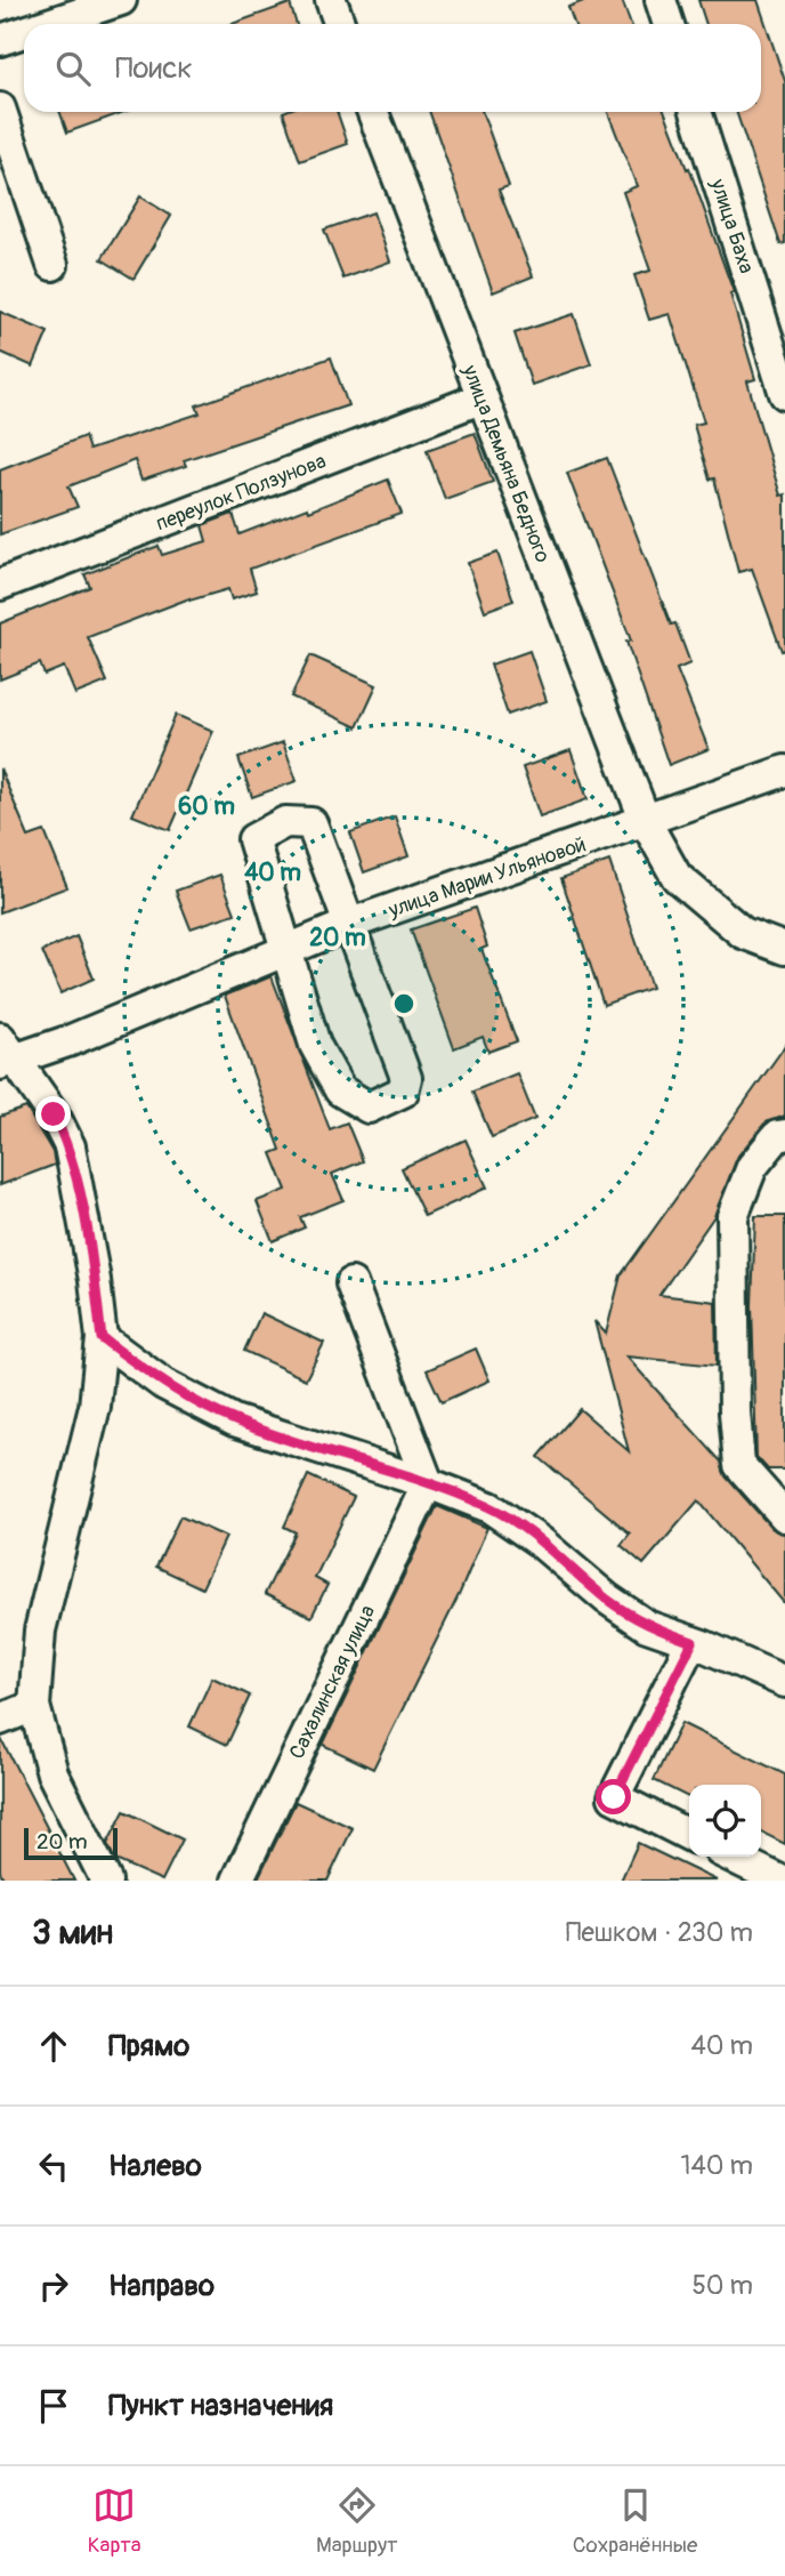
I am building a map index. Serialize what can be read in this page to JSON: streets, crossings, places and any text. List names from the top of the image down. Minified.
{"streets":{"street":["улица Баха","улица Демьяна Бедного","переулок Ползунова","улица Марии Ульяновой","Сахалинская улица"]},"crossings":[["улица Демьяна Бедного","переулок Ползунова"],["улица Демьяна Бедного","улица Марии Ульяновой"]],"scale_bar":"20 m","page":{"search":"Поиск","scale":"20 m","heading":["3 мин","Пешком · 230 m"],"list":[["Прямо","40 m"],["Налево","140 m"],["Направо","50 m"],"Пункт назначения"],"nav":["Карта","Маршрут","Сохранённые"]},"rings":["60 m","40 m","20 m"]}
